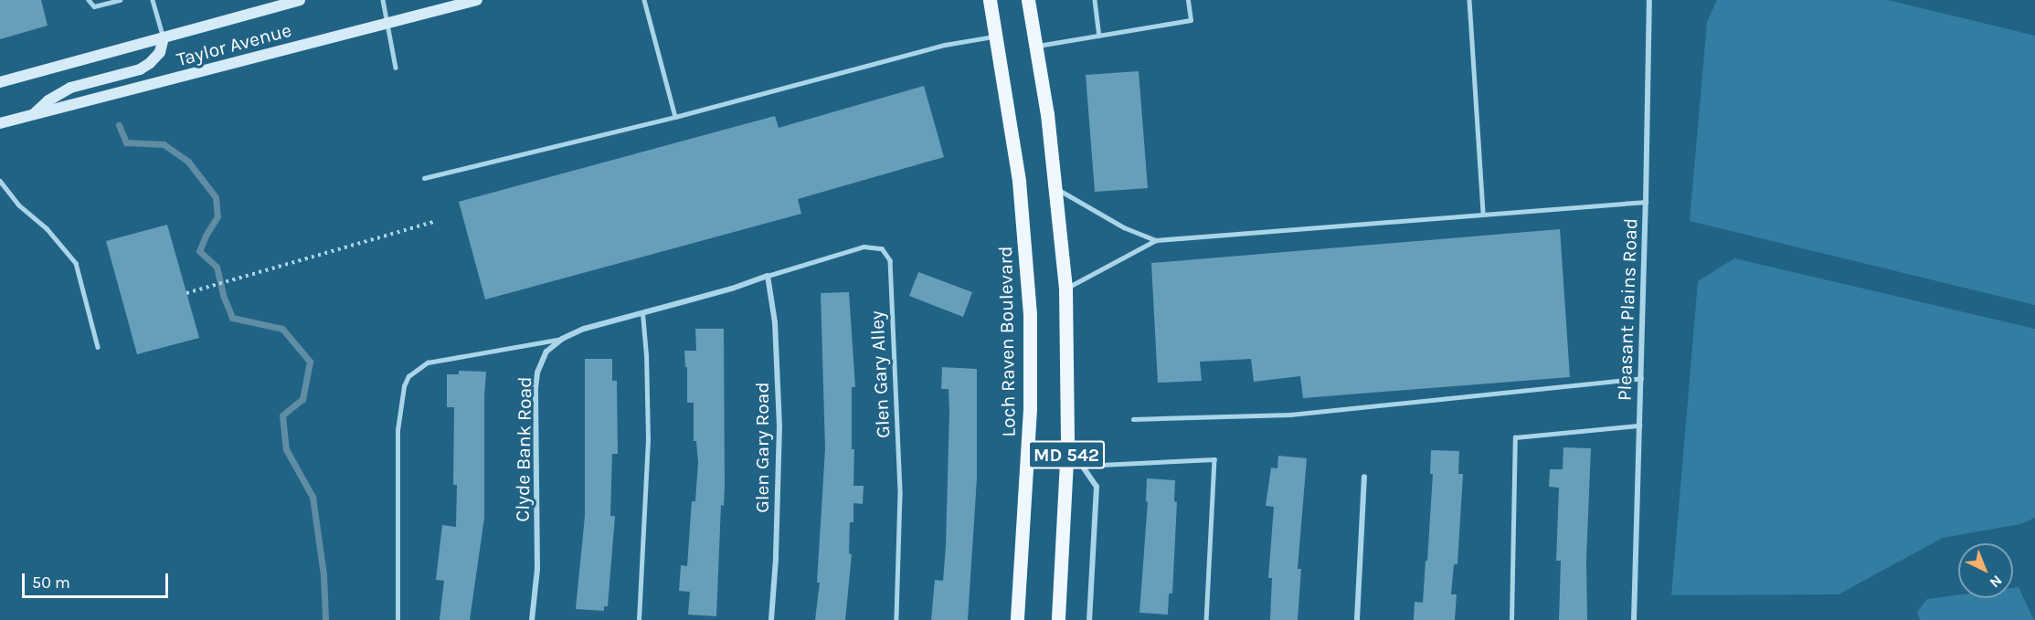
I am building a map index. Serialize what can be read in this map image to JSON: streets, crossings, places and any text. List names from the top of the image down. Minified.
{"streets":{"main road":["Taylor Avenue","Loch Raven Boulevard","MD 542"],"street":["Pleasant Plains Road","Glen Gary Road","Clyde Bank Road"],"lane":["Glen Gary Alley"]},"crossings":[["Glen Gary Alley","Glen Gary Road"],["Glen Gary Alley","Clyde Bank Road"],["Glen Gary Road","Clyde Bank Road"]],"scale_bar":"50 m","north":"bottom right"}
